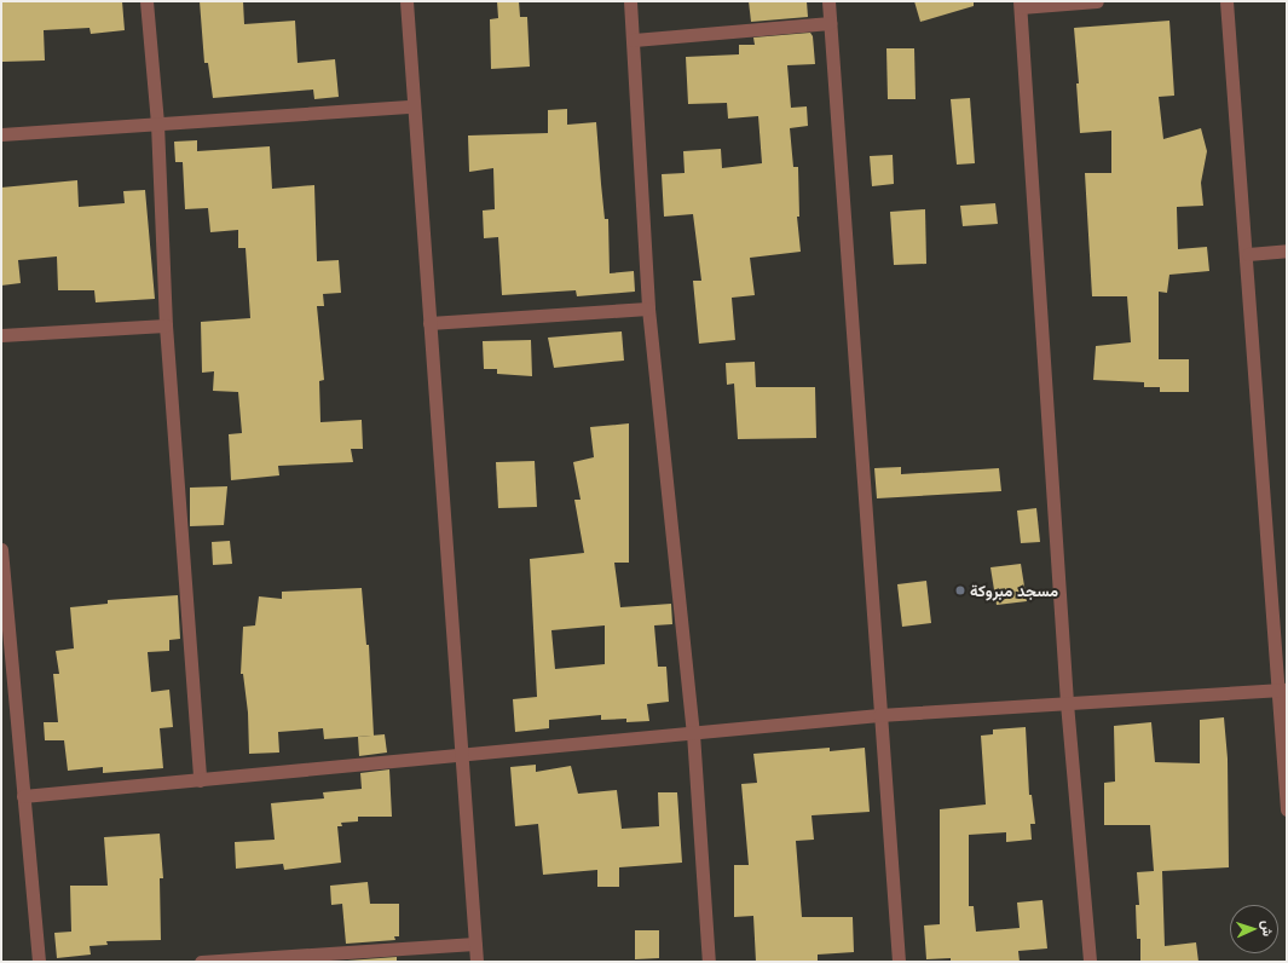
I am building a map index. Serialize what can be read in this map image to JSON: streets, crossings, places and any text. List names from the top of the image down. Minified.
{"places":["مسجد مبروكة"],"north":"right"}
